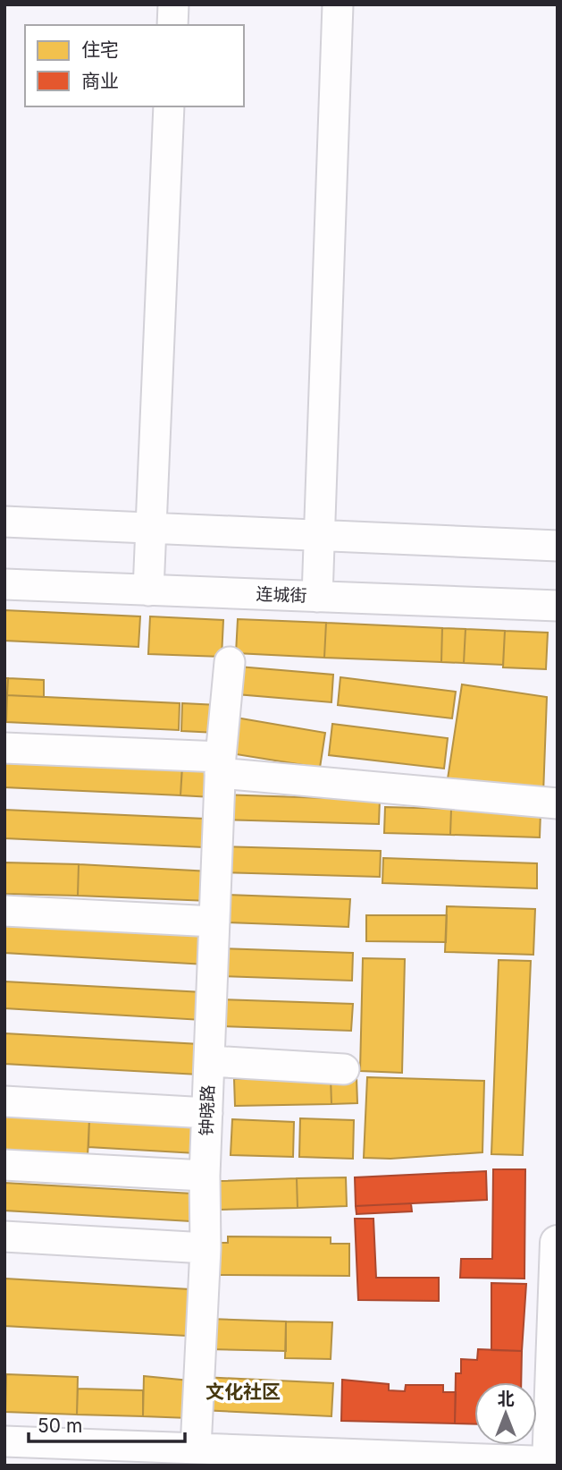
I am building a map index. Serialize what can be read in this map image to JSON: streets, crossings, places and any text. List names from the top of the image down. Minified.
{"streets":{"street":["连城街","钟晓路"]},"districts":["文化社区"],"legend":["住宅","商业"],"scale_bar":"50 m","north":"top"}
